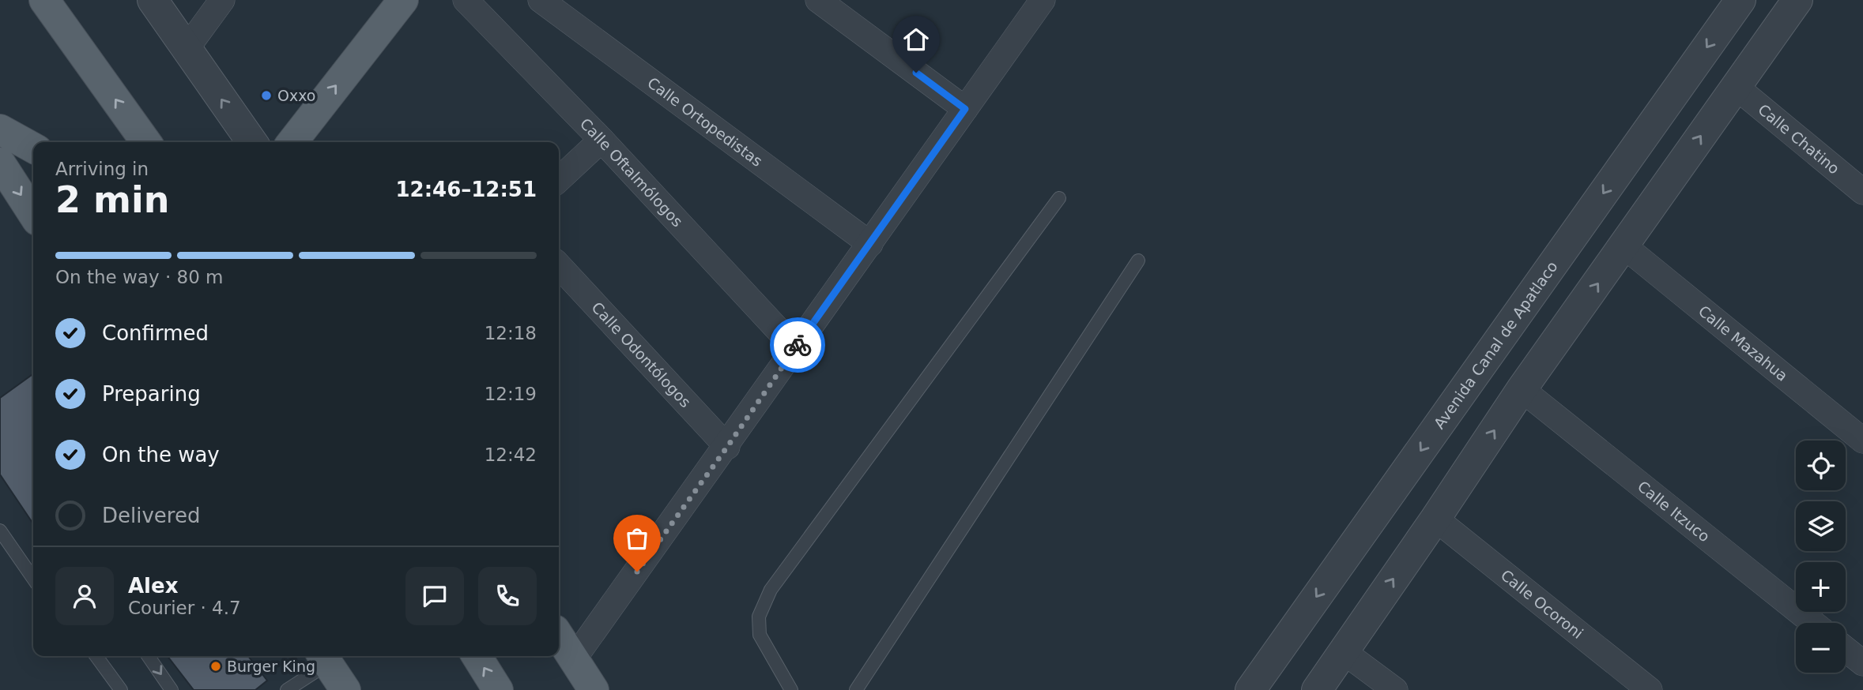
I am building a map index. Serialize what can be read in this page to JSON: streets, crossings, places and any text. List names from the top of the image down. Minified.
{"streets":{"street":["Calle Ortopedistas","Calle Chatino","Calle Oftalmólogos","Calle Mazahua","Avenida Canal de Apatlaco","Calle Odontólogos","Calle Itzuco","Calle Ocoroni"]},"places":["Oxxo","Burger King"],"page":{"heading":["2 min","Arriving in","12:46–12:51"],"panel":["Alex","Courier · 4.7"],"bar":"On the way · 80 m","list":[["Confirmed","12:18"],["Preparing","12:19"],["On the way","12:42"],"Delivered"],"map_buttons":["+","−"]}}
